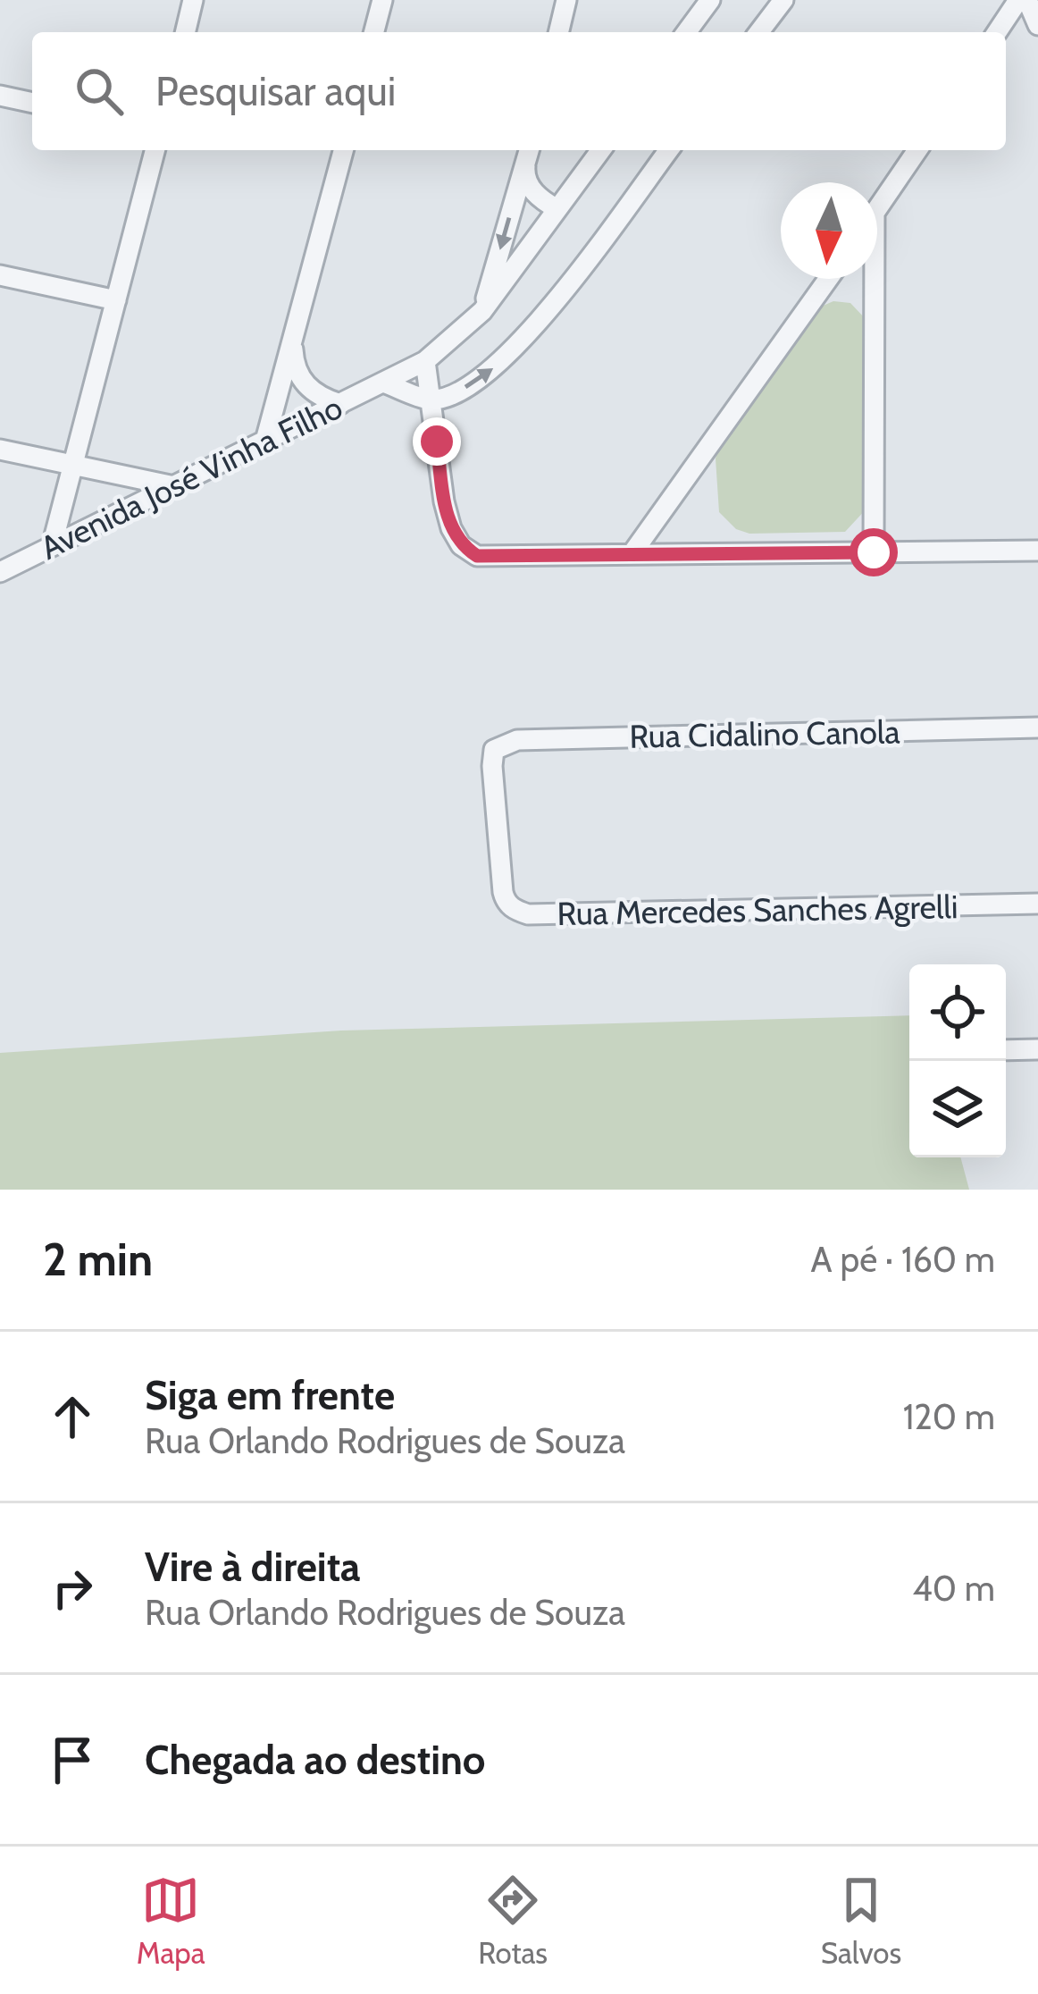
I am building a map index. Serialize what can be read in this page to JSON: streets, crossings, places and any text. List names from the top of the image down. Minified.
{"streets":{"street":["Avenida José Vinha Filho","Rua Cidalino Canola","Rua Mercedes Sanches Agrelli"]},"crossings":[["Rua Cidalino Canola","Rua Mercedes Sanches Agrelli"]],"north":"bottom","page":{"search":"Pesquisar aqui","heading":["2 min","A pé · 160 m"],"list":[["Siga em frente","Rua Orlando Rodrigues de Souza","120 m"],["Vire à direita","Rua Orlando Rodrigues de Souza","40 m"],"Chegada ao destino"],"nav":["Mapa","Rotas","Salvos"]}}
